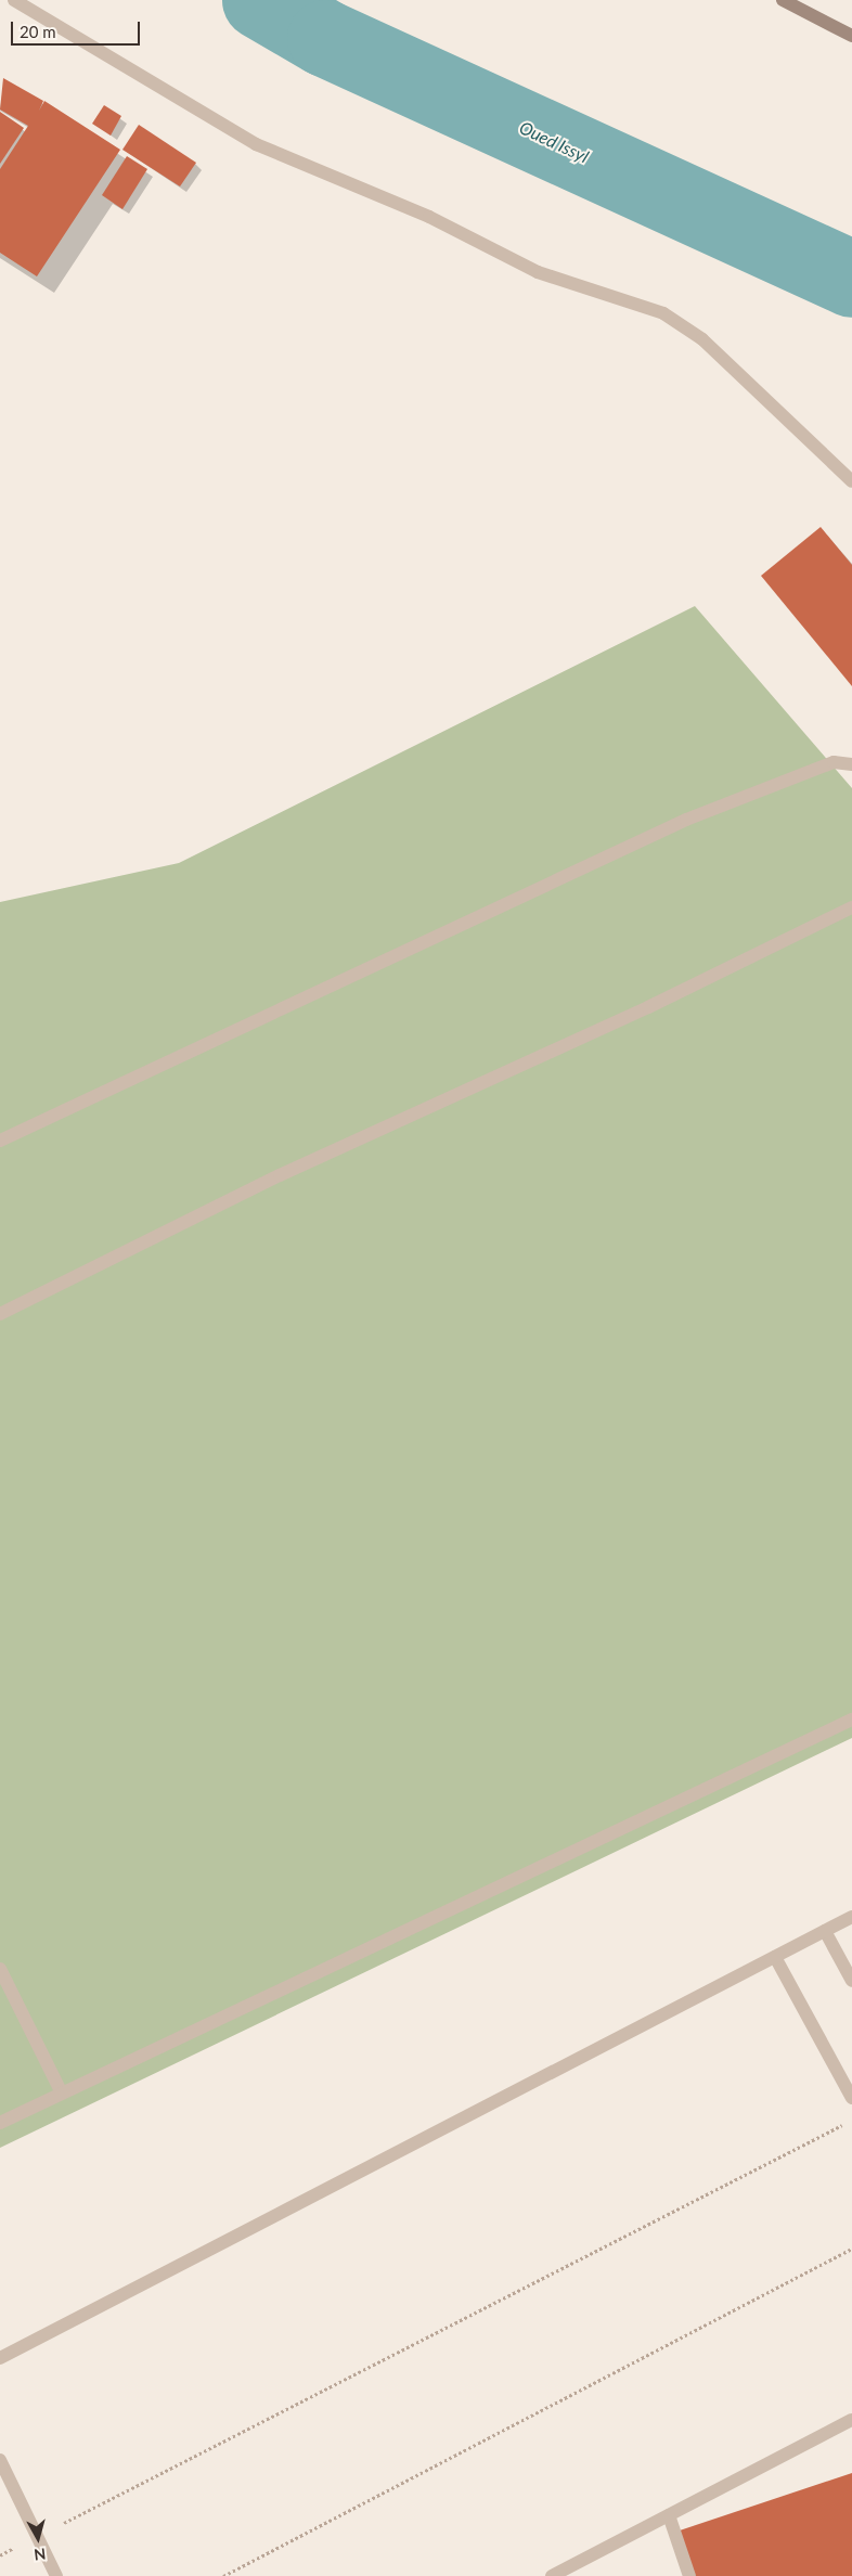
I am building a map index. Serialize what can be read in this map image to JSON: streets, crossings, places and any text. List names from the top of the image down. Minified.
{"water":["Oued Issyl"],"scale_bar":"20 m","north":"bottom"}
